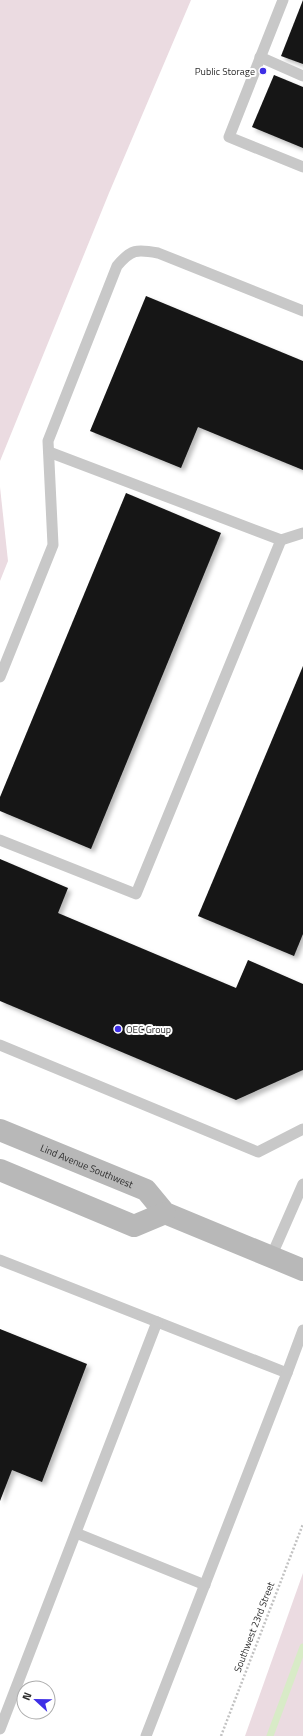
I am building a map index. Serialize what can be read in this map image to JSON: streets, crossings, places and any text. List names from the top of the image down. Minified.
{"streets":{"main road":["Lind Avenue Southwest"],"path":["Southwest 23rd Street"]},"places":["Public Storage","OEC Group"],"north":"left"}
